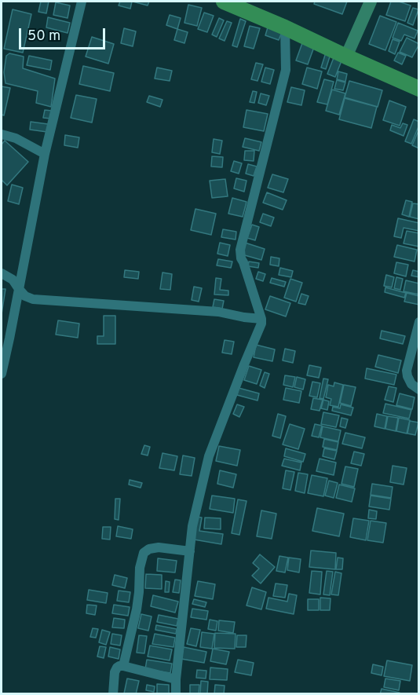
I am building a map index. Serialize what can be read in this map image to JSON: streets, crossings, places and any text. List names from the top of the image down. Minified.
{"scale_bar":"50 m"}
